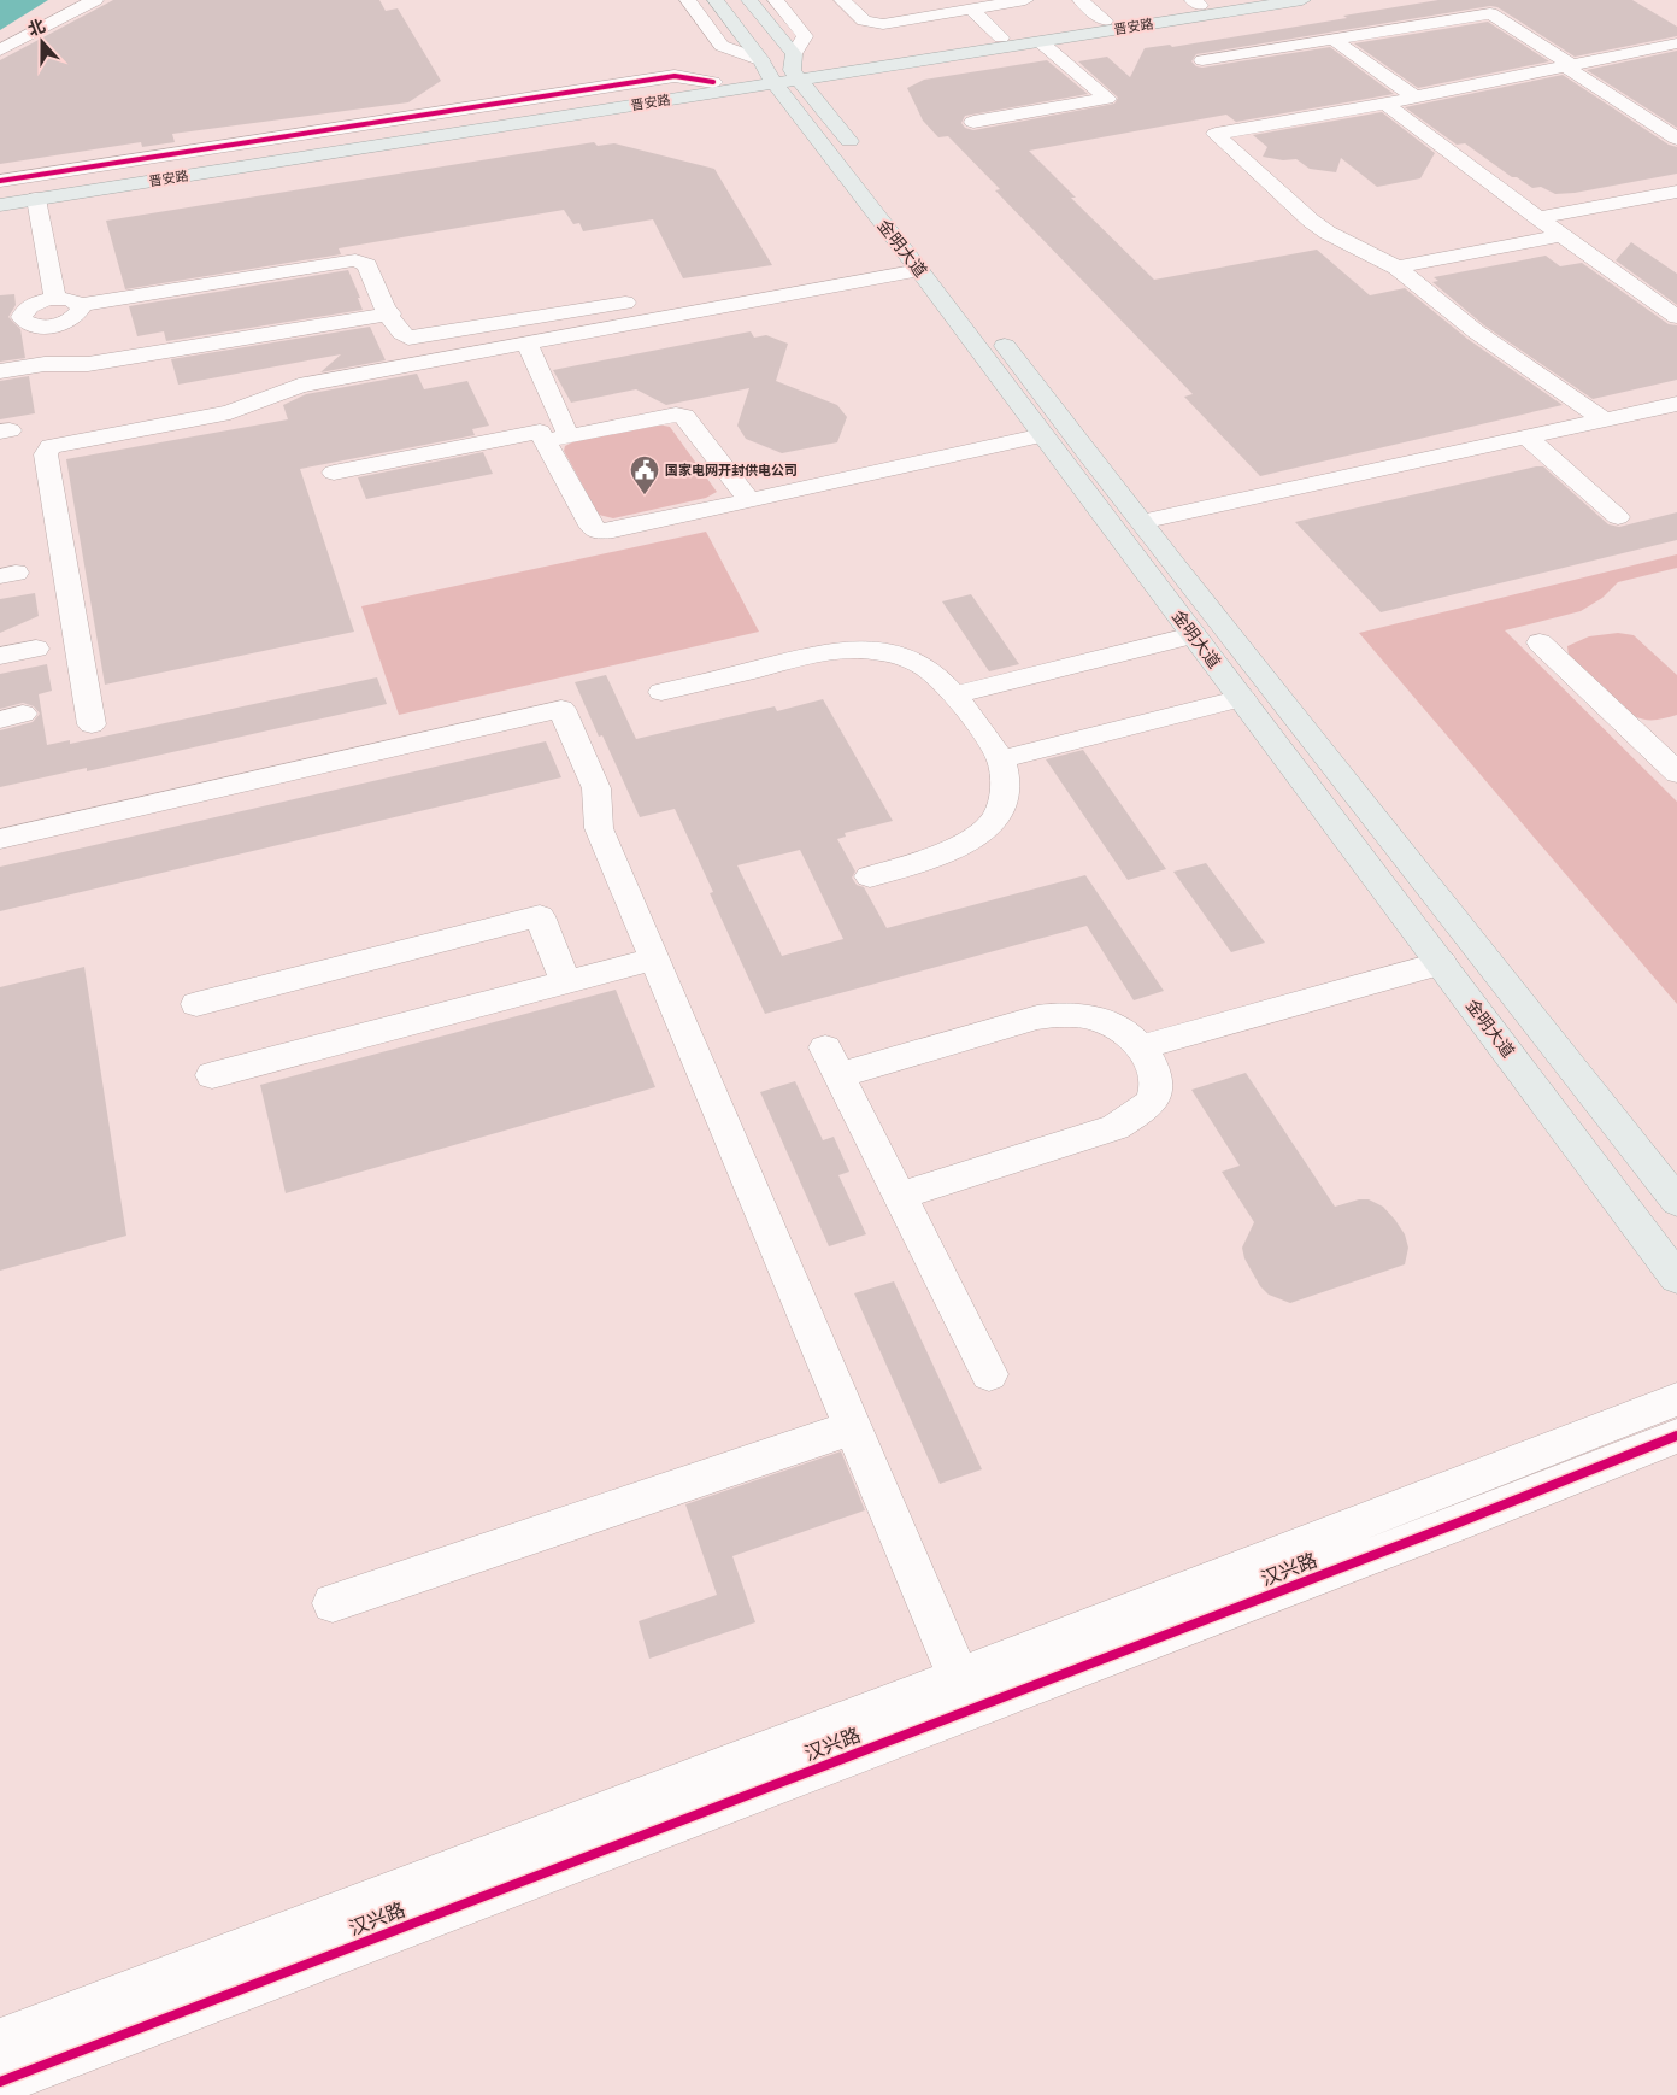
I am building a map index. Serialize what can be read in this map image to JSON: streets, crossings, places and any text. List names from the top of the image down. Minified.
{"streets":{"main road":["晋安路","金明大道"],"street":["汉兴路"]},"crossings":[["晋安路","金明大道"]],"places":{"public building":["国家电网开封供电公司"]},"north":"top"}
